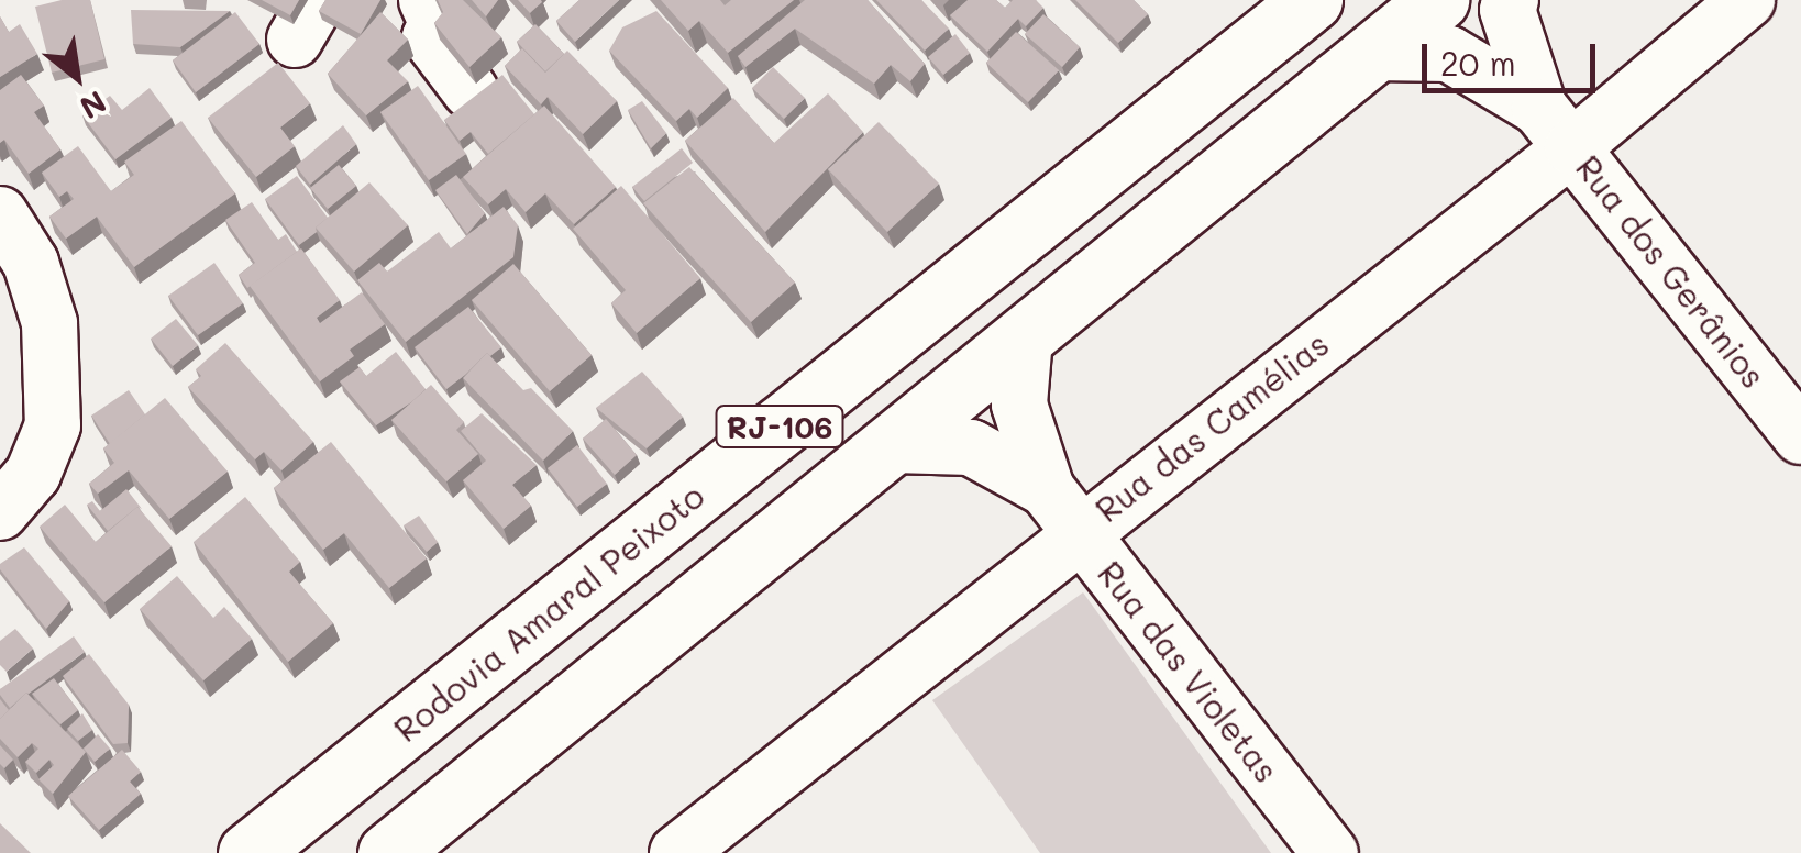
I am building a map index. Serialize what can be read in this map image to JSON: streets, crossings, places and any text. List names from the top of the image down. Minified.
{"streets":{"highway":["RJ-106","Rodovia Amaral Peixoto"],"street":["Rua dos Gerânios","Rua das Camélias","Rua das Violetas"]},"crossings":[["Rua dos Gerânios","RJ-106"],["Rua dos Gerânios","Rua das Camélias"],["RJ-106","Rua das Violetas"],["Rua das Camélias","Rua das Violetas"]],"scale_bar":"20 m","north":"bottom right"}
